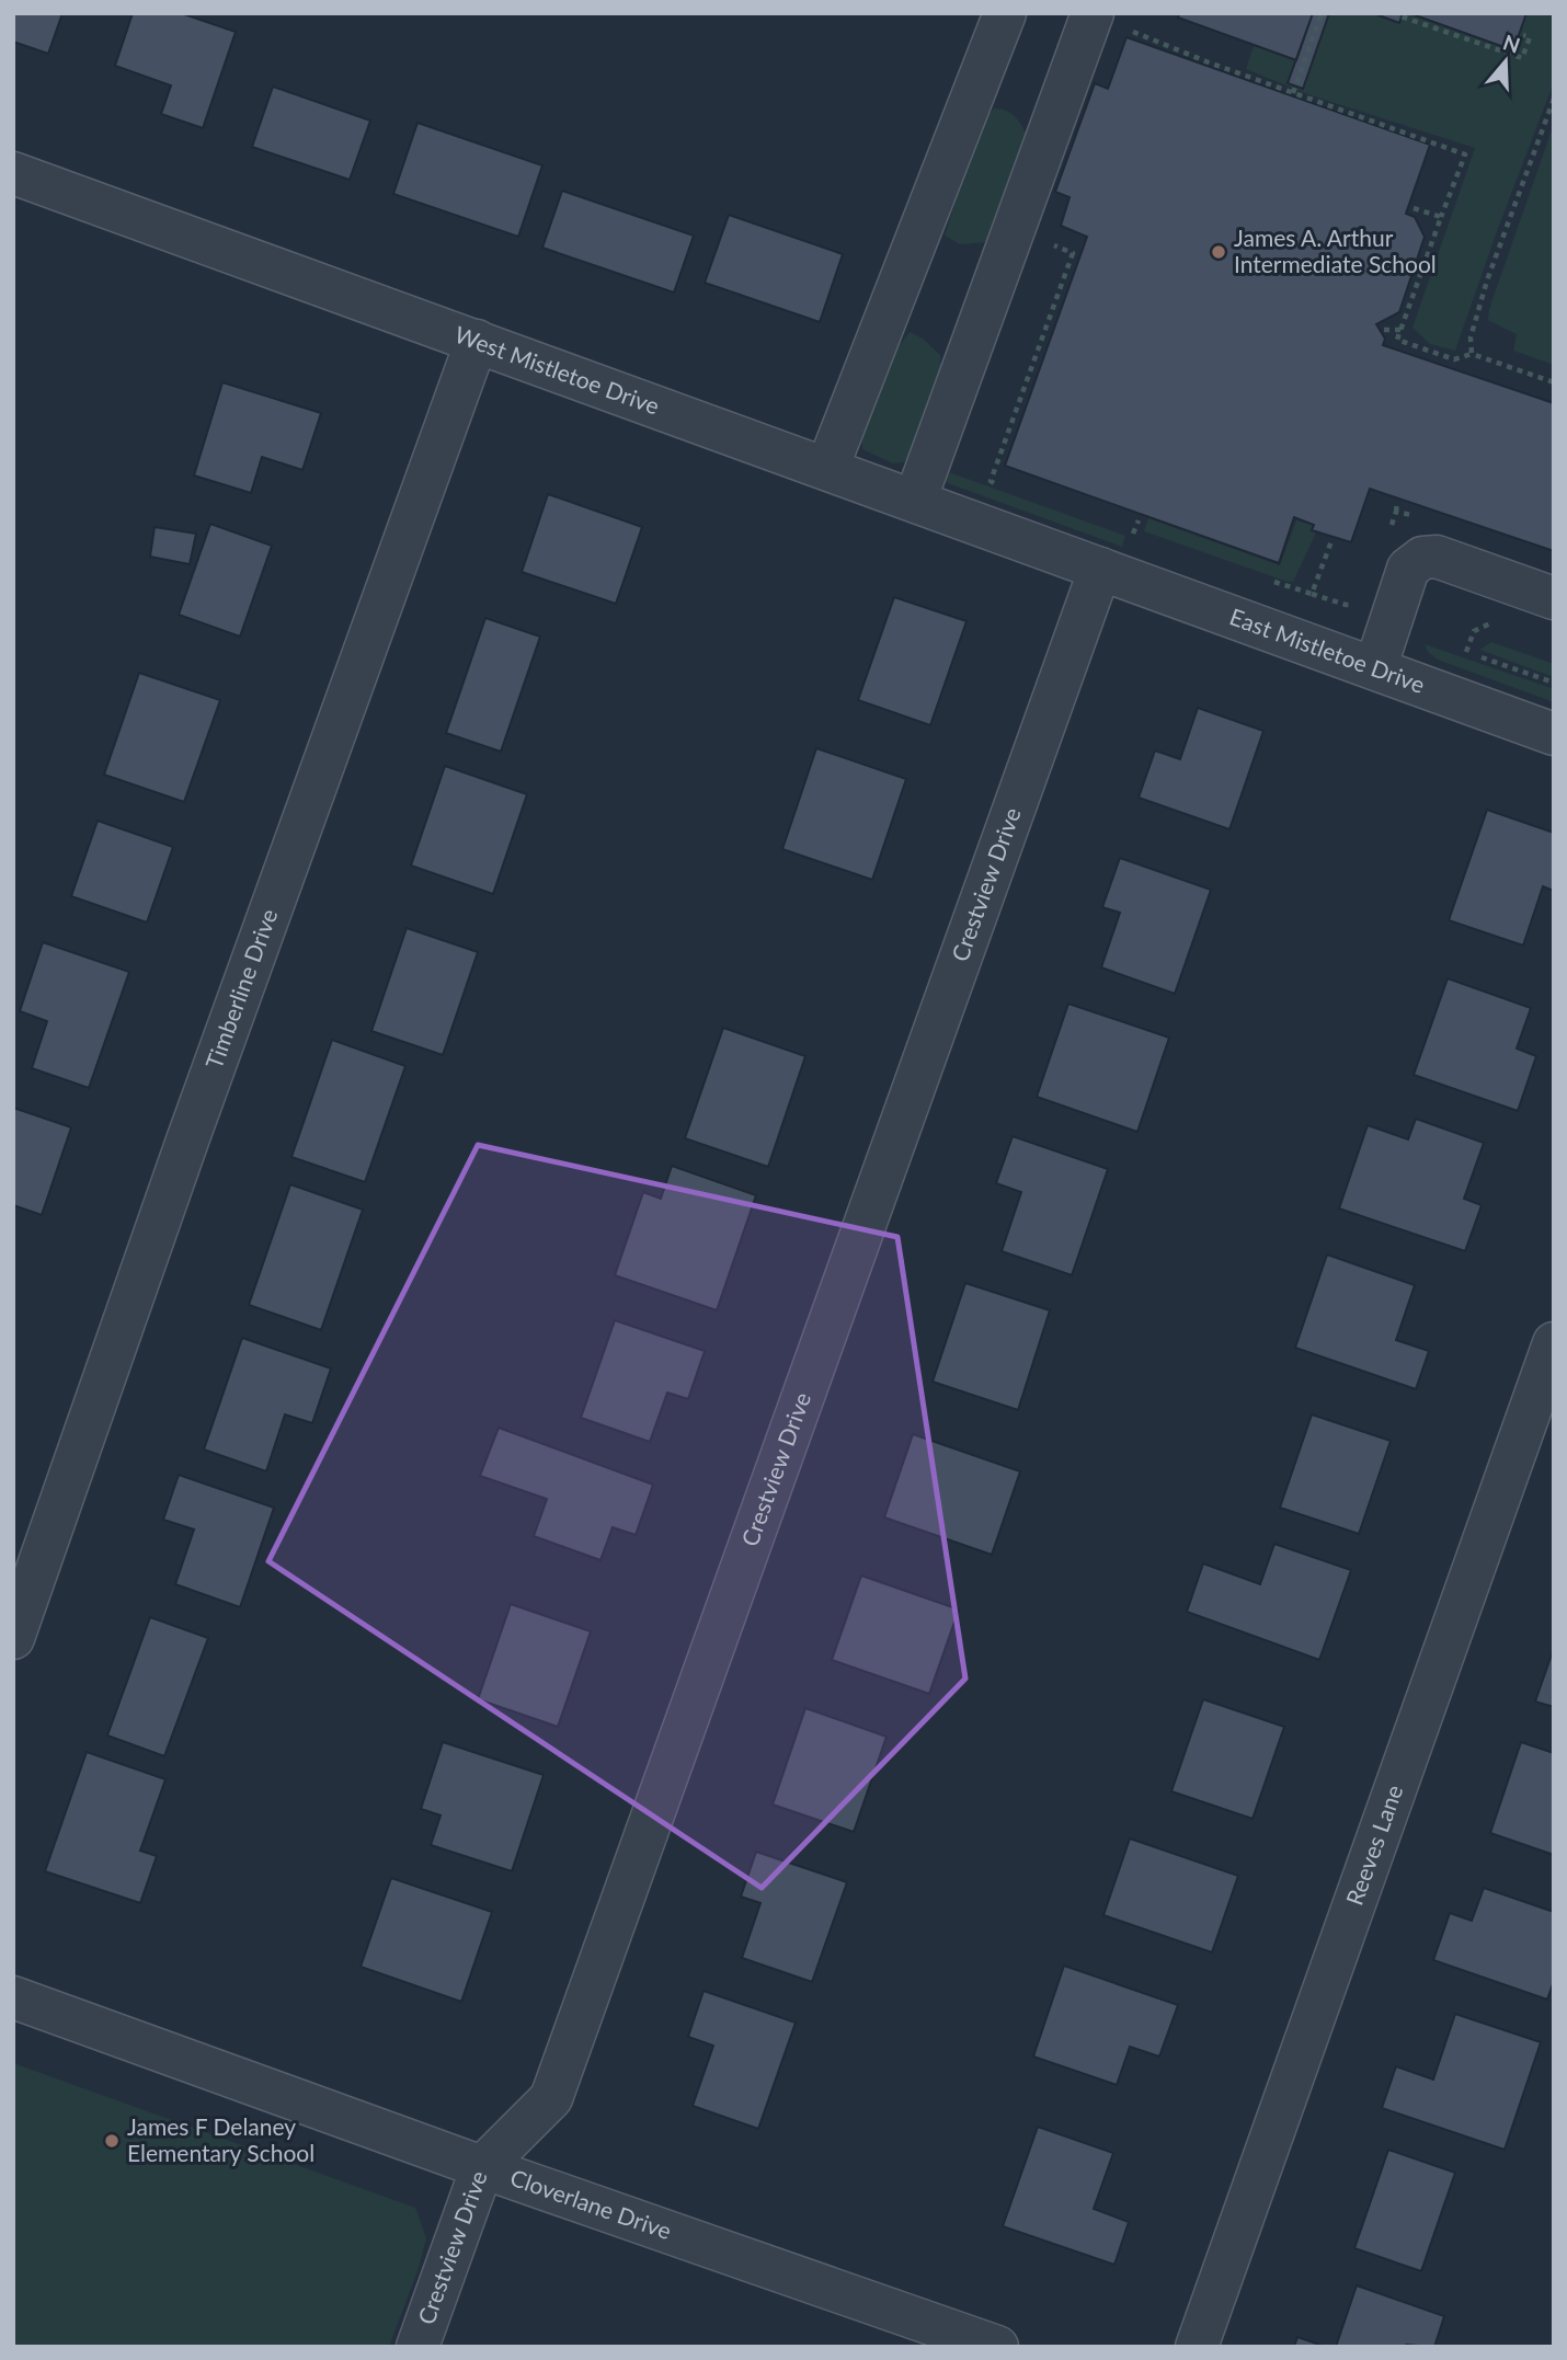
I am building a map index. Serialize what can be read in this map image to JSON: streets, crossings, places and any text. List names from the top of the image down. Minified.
{"streets":{"street":["West Mistletoe Drive","East Mistletoe Drive","Crestview Drive","Timberline Drive","Reeves Lane","Cloverlane Drive"]},"crossings":[["West Mistletoe Drive","East Mistletoe Drive"],["West Mistletoe Drive","Crestview Drive"],["West Mistletoe Drive","Timberline Drive"],["East Mistletoe Drive","Crestview Drive"],["Crestview Drive","Cloverlane Drive"]],"places":["James A. Arthur Intermediate School","James F Delaney Elementary School"],"north":"top"}
